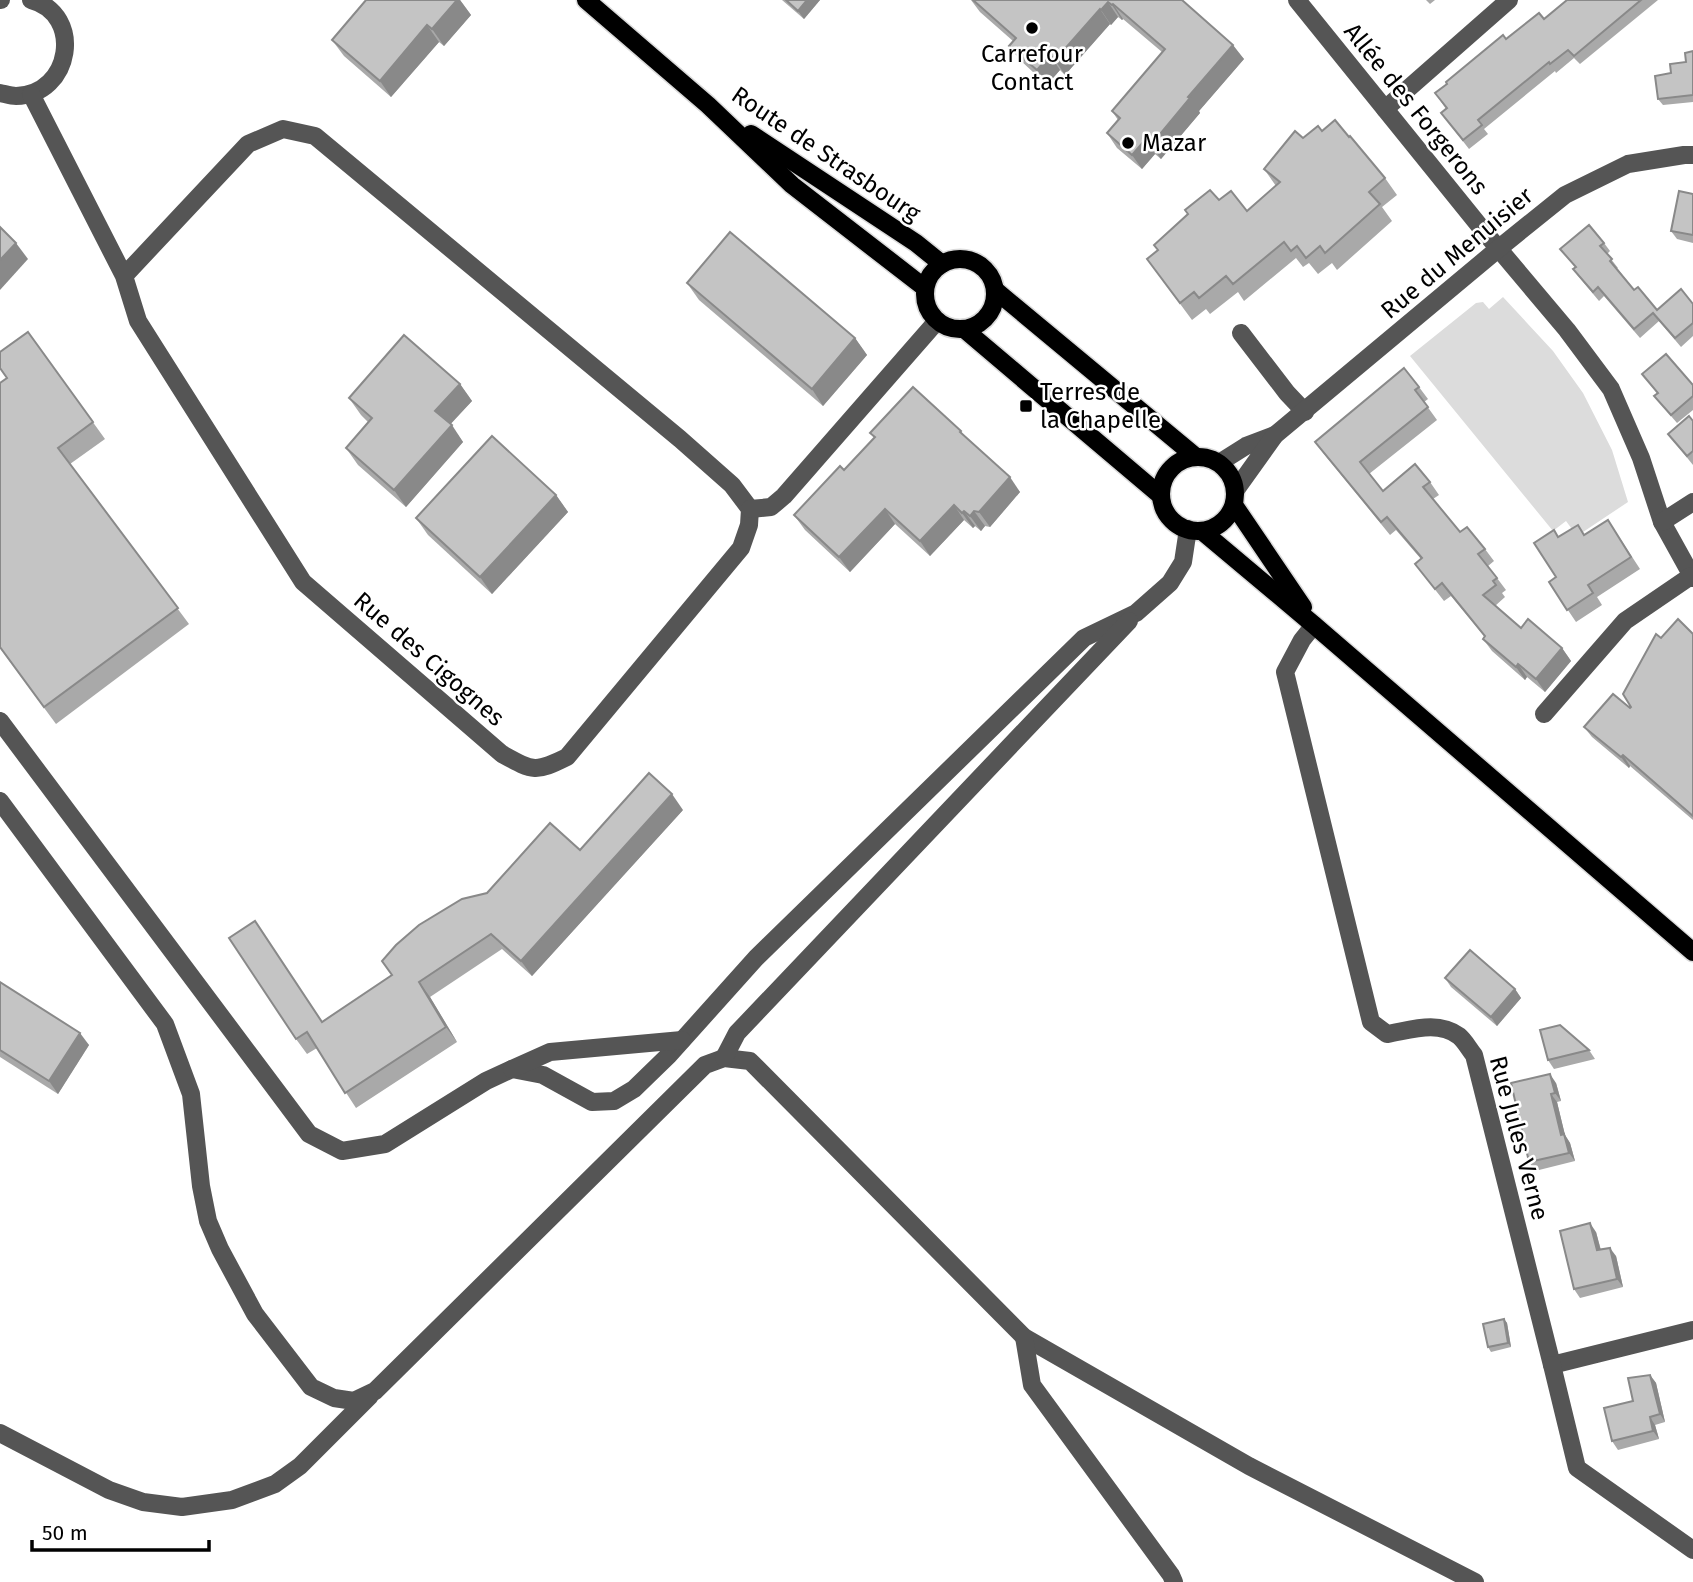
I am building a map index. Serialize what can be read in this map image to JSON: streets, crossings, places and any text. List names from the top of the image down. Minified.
{"streets":{"main road":["Route de Strasbourg"],"street":["Allée des Forgerons","Rue du Menuisier","Rue des Cigognes","Rue Jules Verne"]},"crossings":[["Allée des Forgerons","Rue du Menuisier"]],"places":{"other":["Carrefour Contact","Mazar"],"transit":["Terres de la Chapelle"]},"scale_bar":"50 m"}
